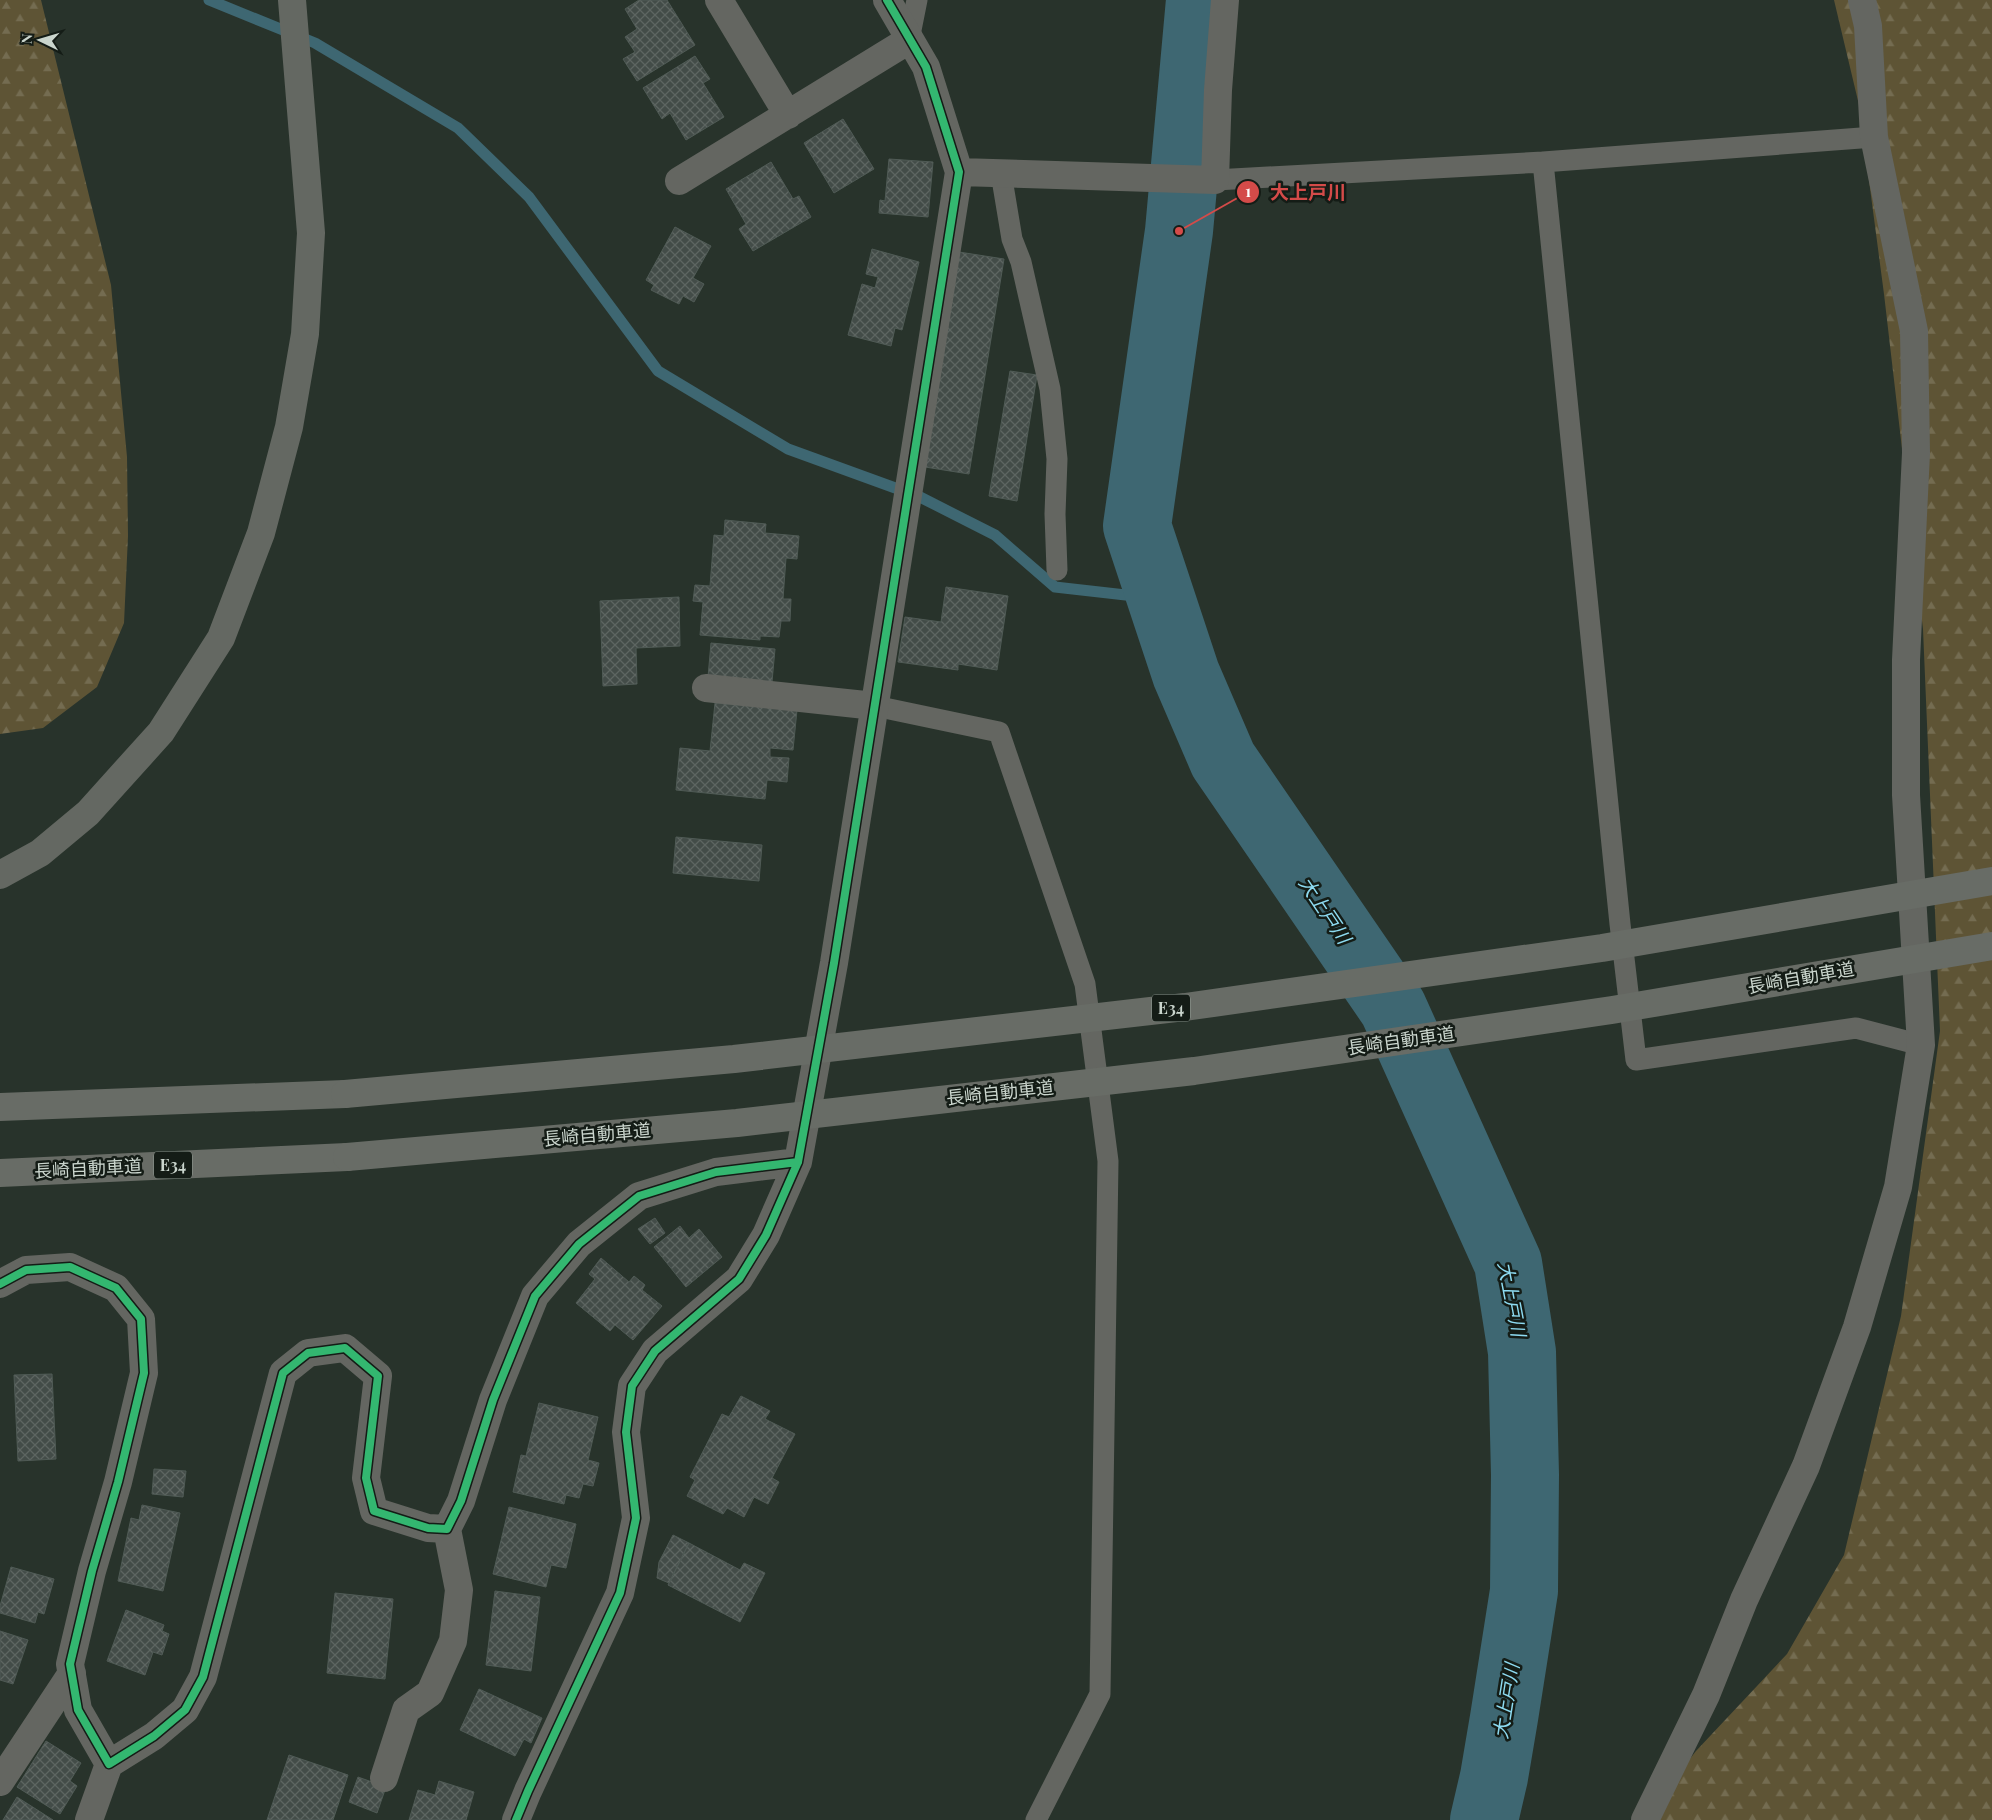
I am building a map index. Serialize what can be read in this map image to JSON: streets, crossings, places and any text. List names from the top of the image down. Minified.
{"streets":{"highway":["長崎自動車道","E34"]},"water":["大上戸川"],"places":["大上戸川"],"north":"left"}
